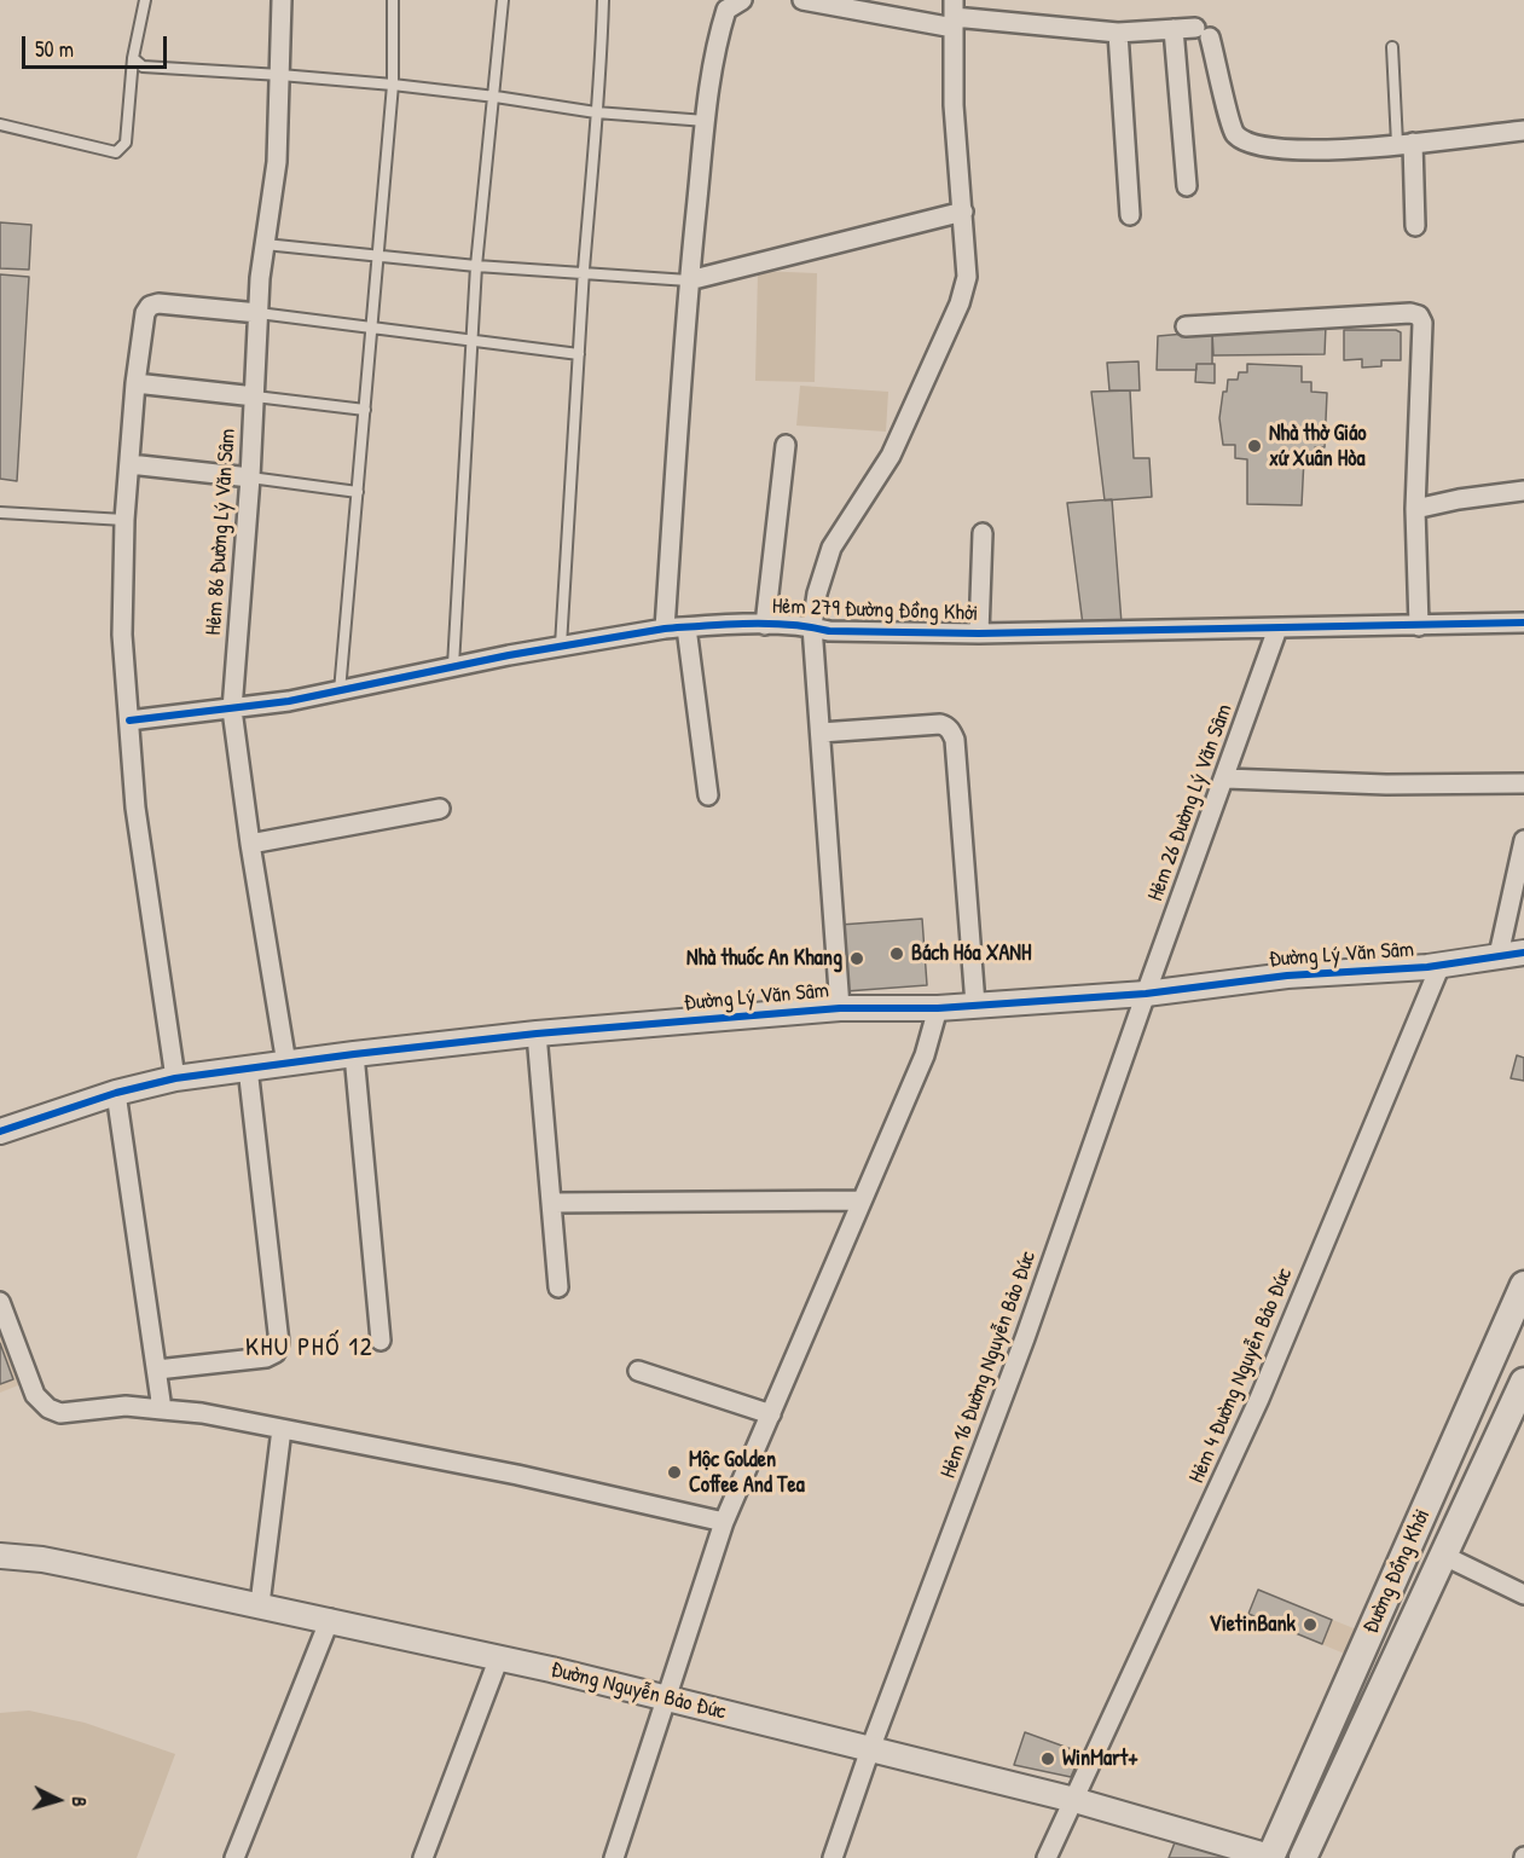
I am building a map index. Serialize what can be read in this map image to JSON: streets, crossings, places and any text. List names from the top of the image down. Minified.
{"streets":{"main road":["Đường Đồng Khởi"],"street":["Hẻm 86 Đường Lý Văn Sâm","Hẻm 279 Đường Đồng Khởi","Hẻm 26 Đường Lý Văn Sâm","Đường Lý Văn Sâm","Hẻm 16 Đường Nguyễn Bảo Đức","Hẻm 4 Đường Nguyễn Bảo Đức","Đường Nguyễn Bảo Đức"]},"crossings":[["Hẻm 86 Đường Lý Văn Sâm","Hẻm 279 Đường Đồng Khởi"],["Hẻm 86 Đường Lý Văn Sâm","Đường Lý Văn Sâm"],["Hẻm 279 Đường Đồng Khởi","Hẻm 26 Đường Lý Văn Sâm"],["Hẻm 26 Đường Lý Văn Sâm","Đường Lý Văn Sâm"],["Hẻm 26 Đường Lý Văn Sâm","Hẻm 16 Đường Nguyễn Bảo Đức"],["Đường Lý Văn Sâm","Hẻm 16 Đường Nguyễn Bảo Đức"],["Đường Lý Văn Sâm","Hẻm 4 Đường Nguyễn Bảo Đức"],["Hẻm 16 Đường Nguyễn Bảo Đức","Đường Nguyễn Bảo Đức"],["Hẻm 4 Đường Nguyễn Bảo Đức","Đường Nguyễn Bảo Đức"],["Đường Đồng Khởi","Đường Nguyễn Bảo Đức"]],"districts":["KHU PHỐ 12"],"places":["Nhà thờ Giáo xứ Xuân Hòa","Bách Hóa XANH","Nhà thuốc An Khang","Mộc Golden Coffee And Tea","VietinBank","WinMart+"],"scale_bar":"50 m","north":"right"}
